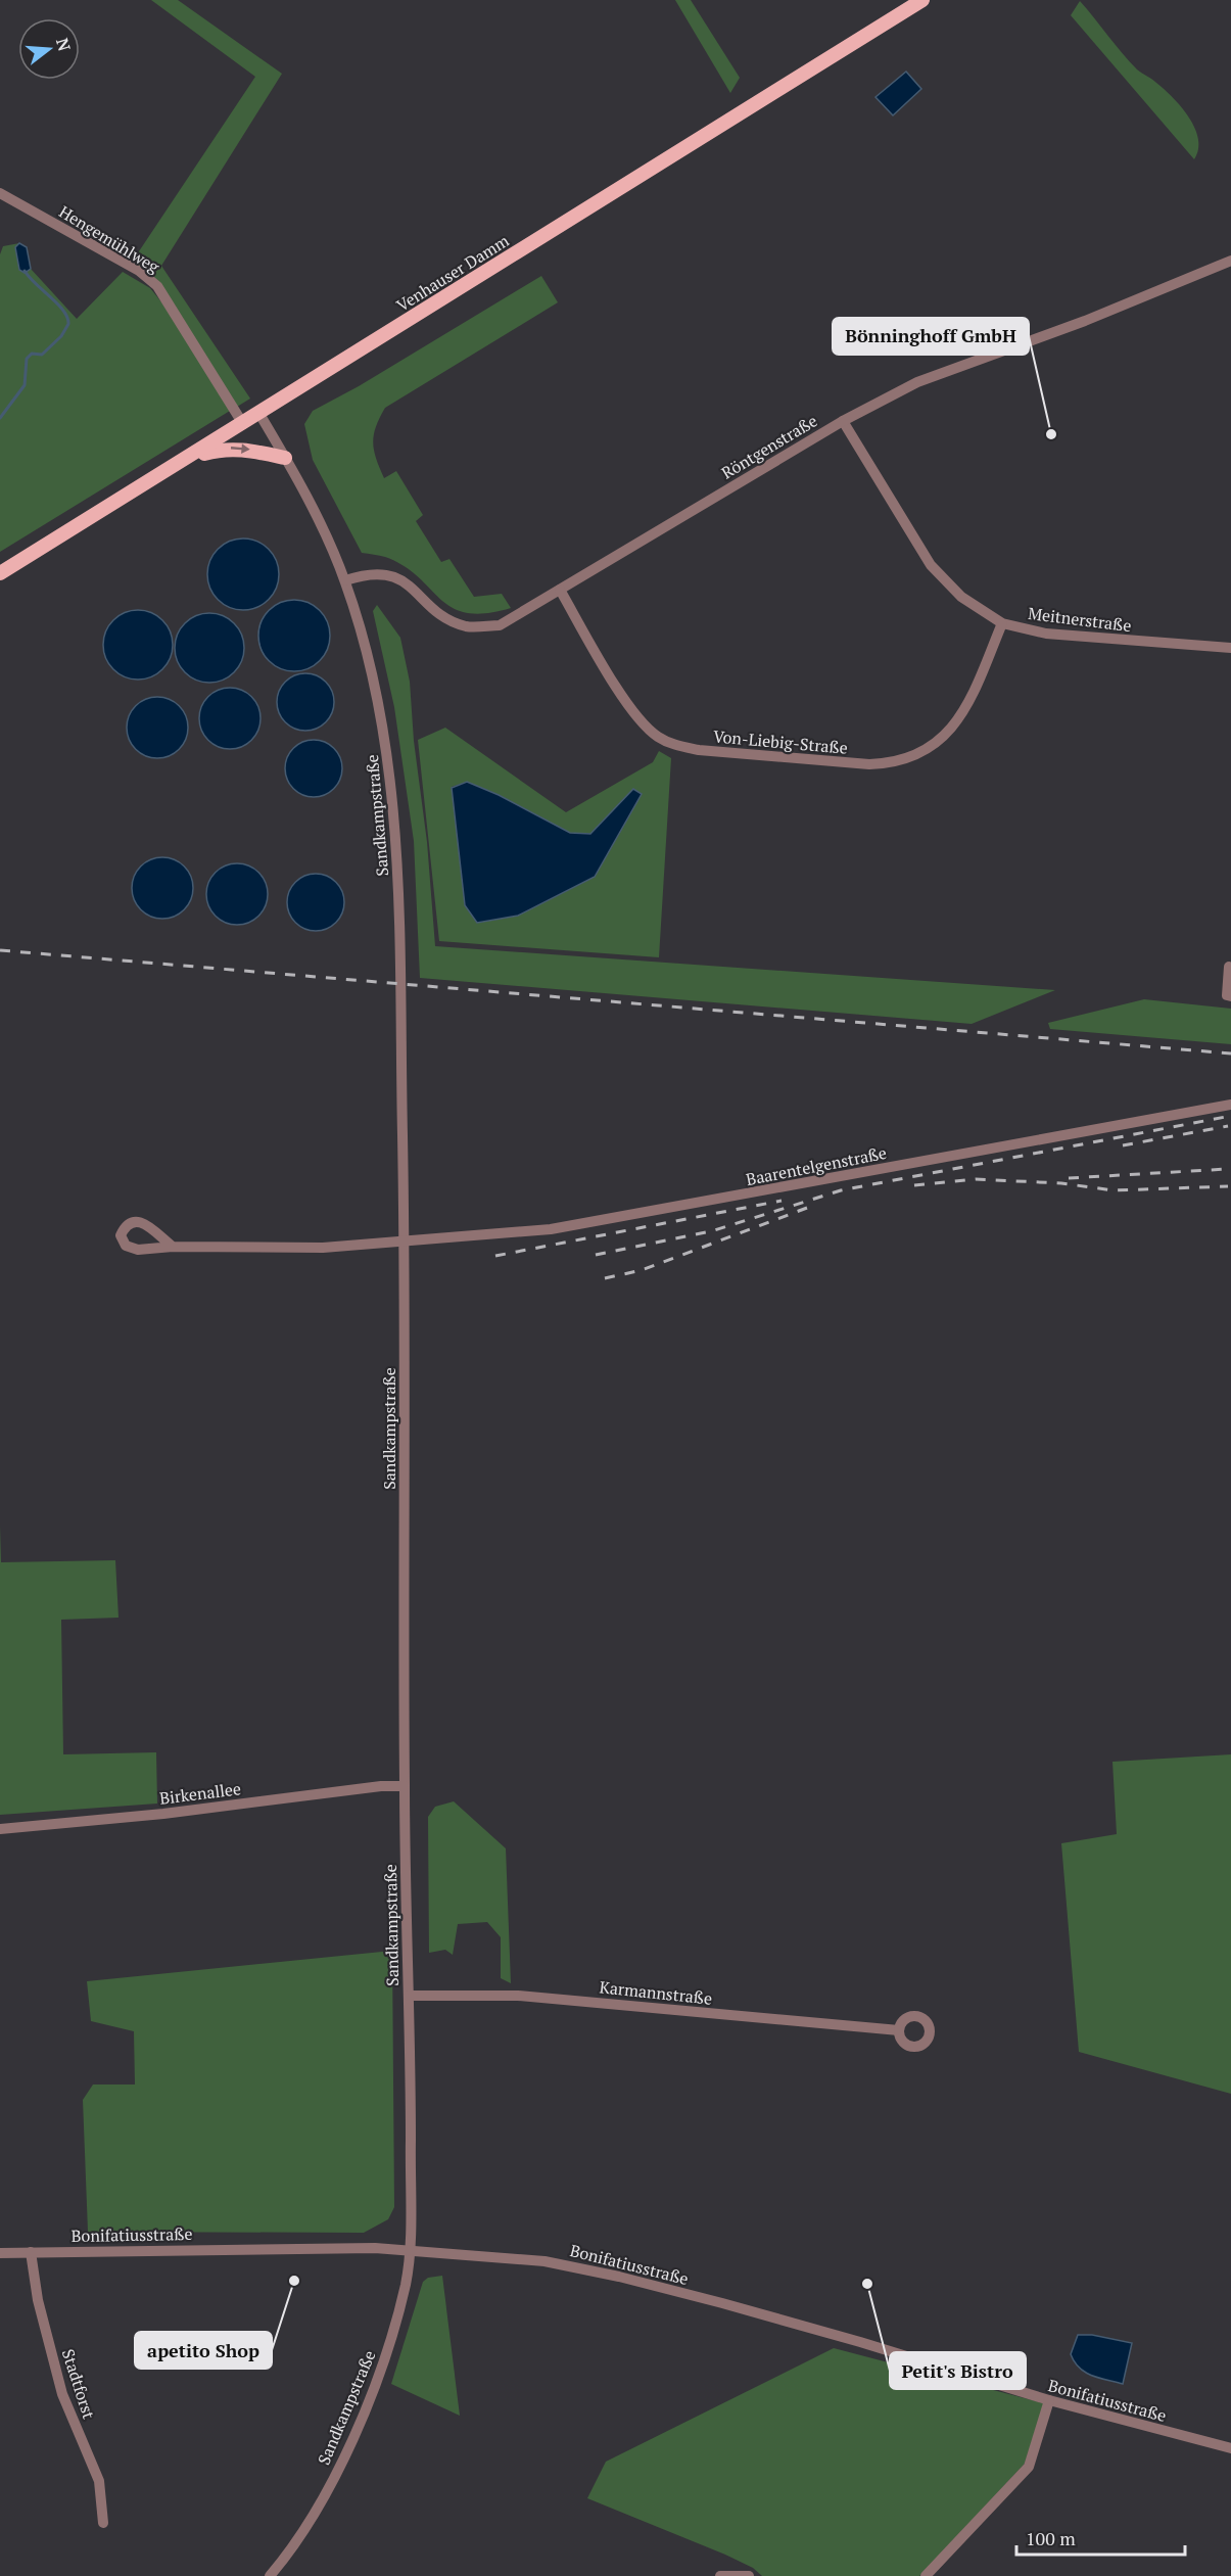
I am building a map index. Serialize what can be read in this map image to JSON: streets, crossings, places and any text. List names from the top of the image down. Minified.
{"streets":{"main road":["Venhauser Damm"],"street":["Hengemühlweg","Röntgenstraße","Meitnerstraße","Von-Liebig-Straße","Sandkampstraße","Baarentelgenstraße","Birkenallee","Karmannstraße","Bonifatiusstraße","Stadtforst"]},"crossings":[["Hengemühlweg","Venhauser Damm"],["Venhauser Damm","Sandkampstraße"],["Röntgenstraße","Meitnerstraße"],["Röntgenstraße","Von-Liebig-Straße"],["Röntgenstraße","Sandkampstraße"],["Meitnerstraße","Von-Liebig-Straße"],["Sandkampstraße","Baarentelgenstraße"],["Sandkampstraße","Birkenallee"],["Sandkampstraße","Karmannstraße"],["Sandkampstraße","Bonifatiusstraße"],["Bonifatiusstraße","Stadtforst"]],"places":["Bönninghoff GmbH","apetito Shop","Petit's Bistro"],"scale_bar":"100 m","north":"right"}
